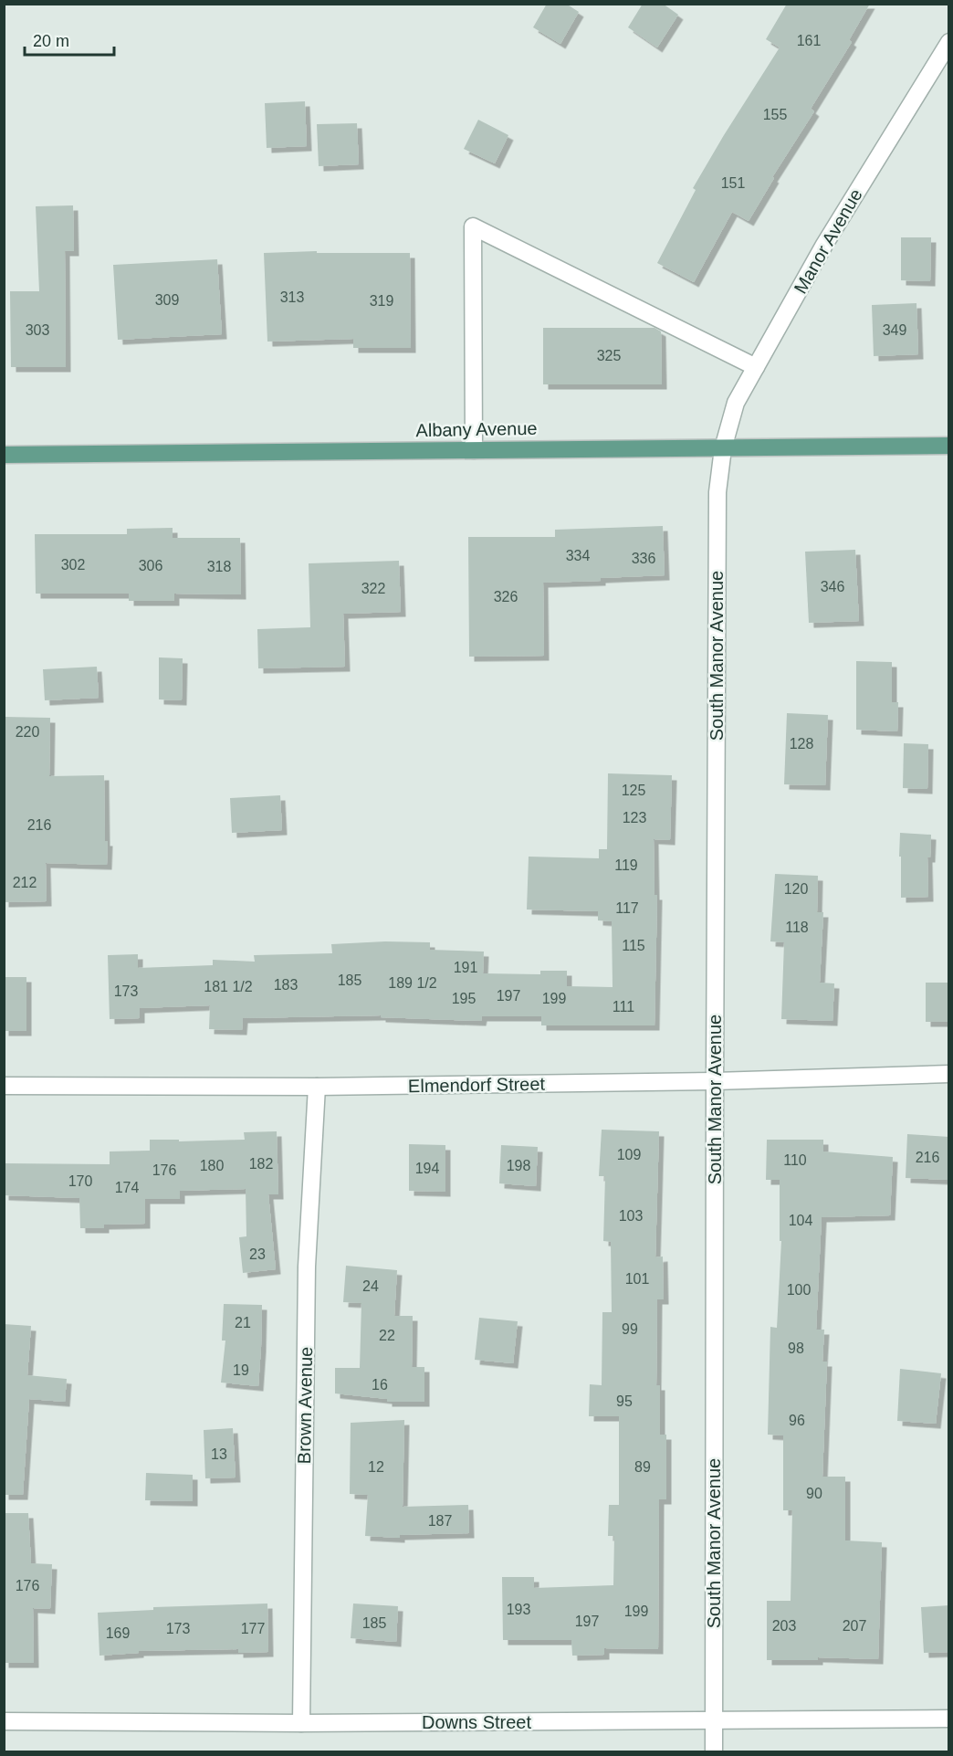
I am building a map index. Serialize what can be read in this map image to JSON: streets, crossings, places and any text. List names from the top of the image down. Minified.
{"streets":{"main road":["Albany Avenue"],"street":["Manor Avenue","South Manor Avenue","Elmendorf Street","Brown Avenue","Downs Street"]},"crossings":[["Manor Avenue","Albany Avenue"],["Manor Avenue","South Manor Avenue"],["Albany Avenue","South Manor Avenue"],["South Manor Avenue","Elmendorf Street"],["South Manor Avenue","Downs Street"],["Elmendorf Street","Brown Avenue"],["Brown Avenue","Downs Street"]],"house_numbers":["161","155","151","313","309","319","303","349","325","334","336","302","306","318","346","322","326","220","128","125","123","216","119","212","120","117","118","115","191","185","189 1/2","183","181 1/2","173","197","195","199","111","109","216","110","182","180","198","194","176","170","174","103","104","23","101","24","100","21","99","22","98","19","16","95","96","13","12","89","90","187","176","193","199","197","185","203","207","173","177","169"],"scale_bar":"20 m"}
